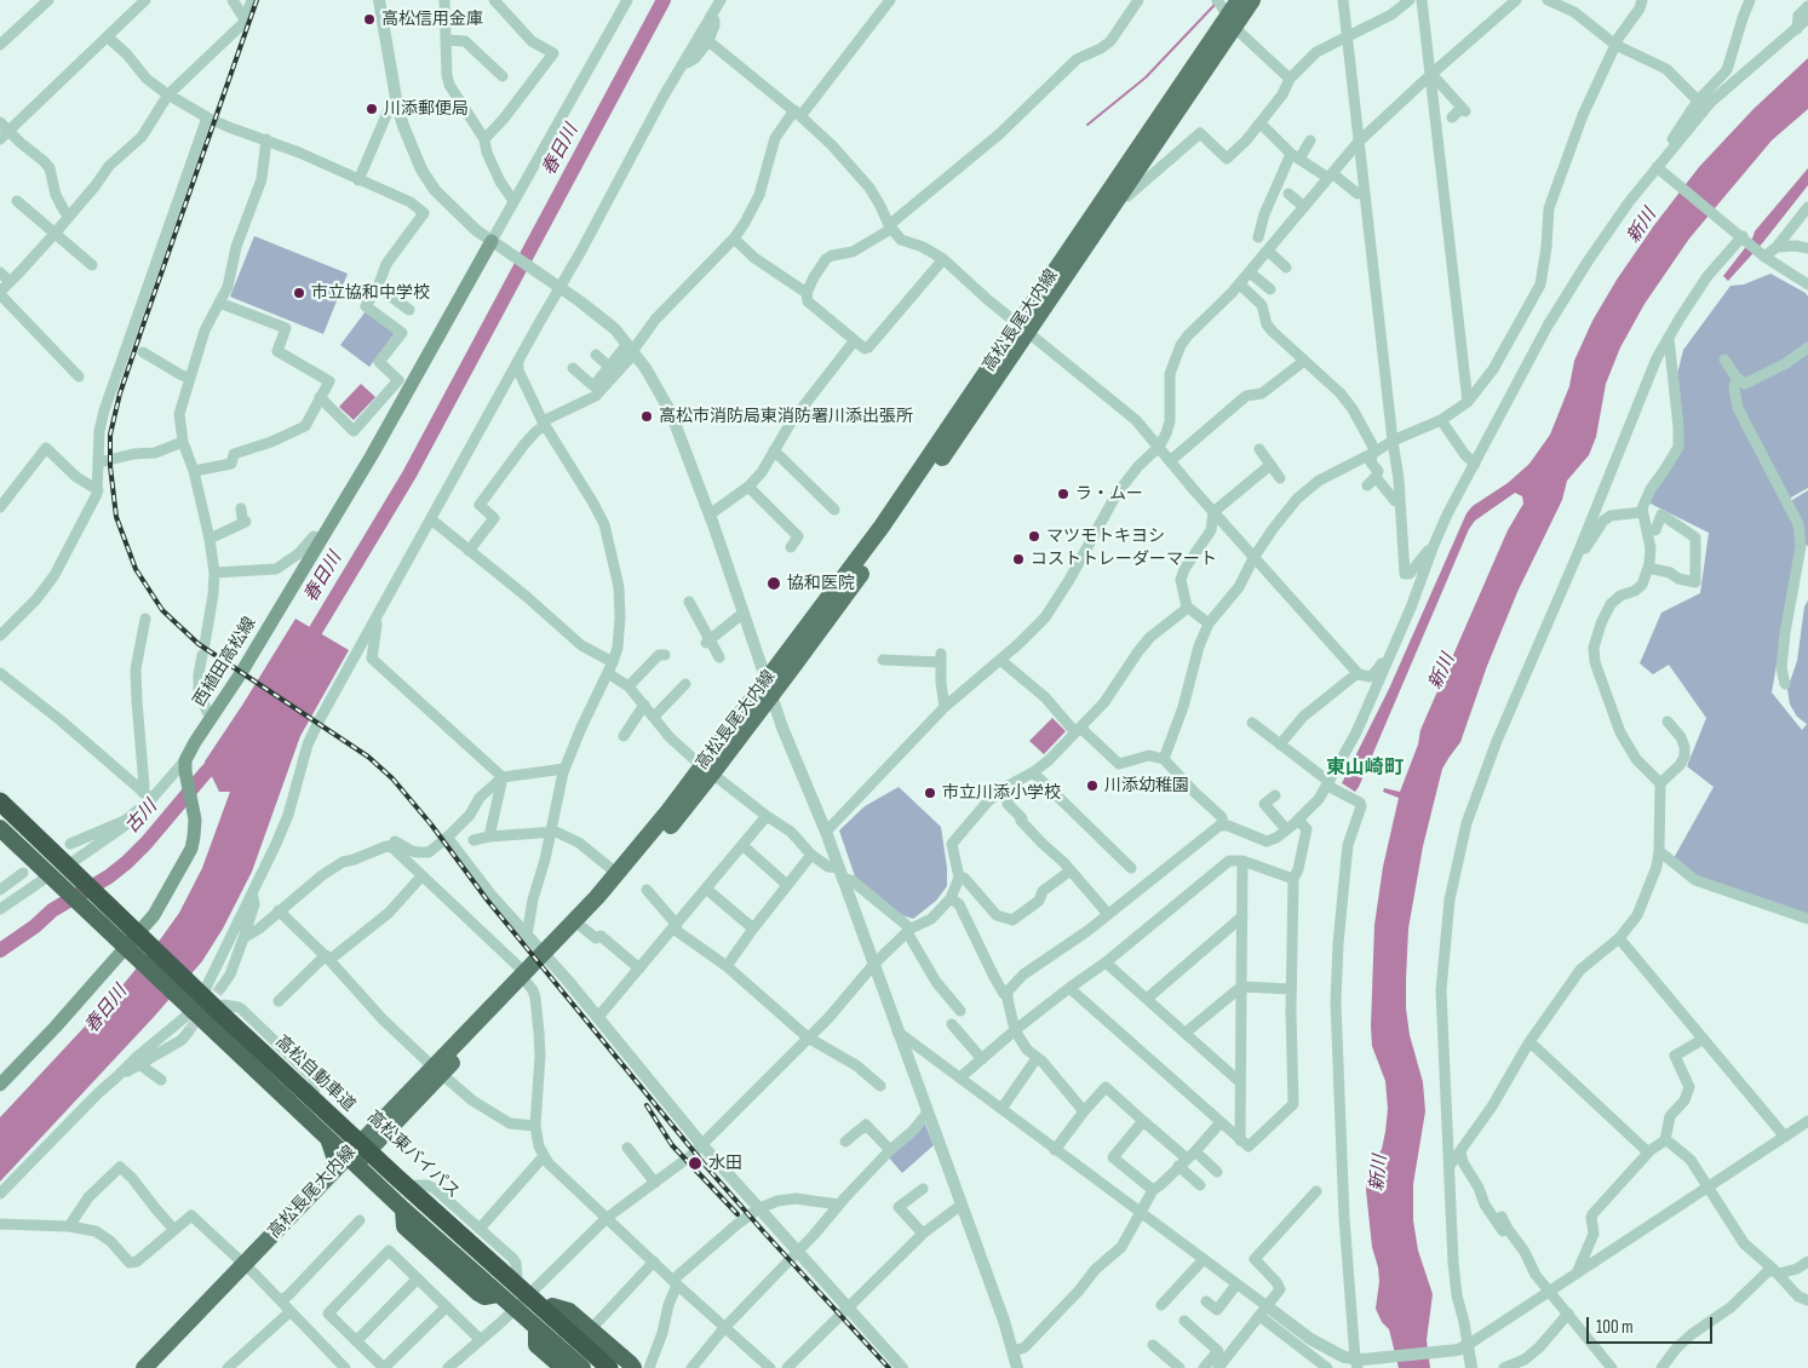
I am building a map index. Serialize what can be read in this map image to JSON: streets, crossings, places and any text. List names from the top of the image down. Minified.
{"streets":{"highway":["高松自動車道","高松東バイパス"],"main road":["高松長尾大内線","西植田高松線"]},"crossings":[["高松長尾大内線","高松東バイパス"]],"districts":["東山崎町"],"water":["春日川","新川","古川"],"places":["高松信用金庫","川添郵便局","市立協和中学校","高松市消防局東消防署川添出張所","ラ・ムー","マツモトキヨシ","コストトレーダーマート","協和医院","川添幼稚園","市立川添小学校","水田"],"scale_bar":"100 m"}
